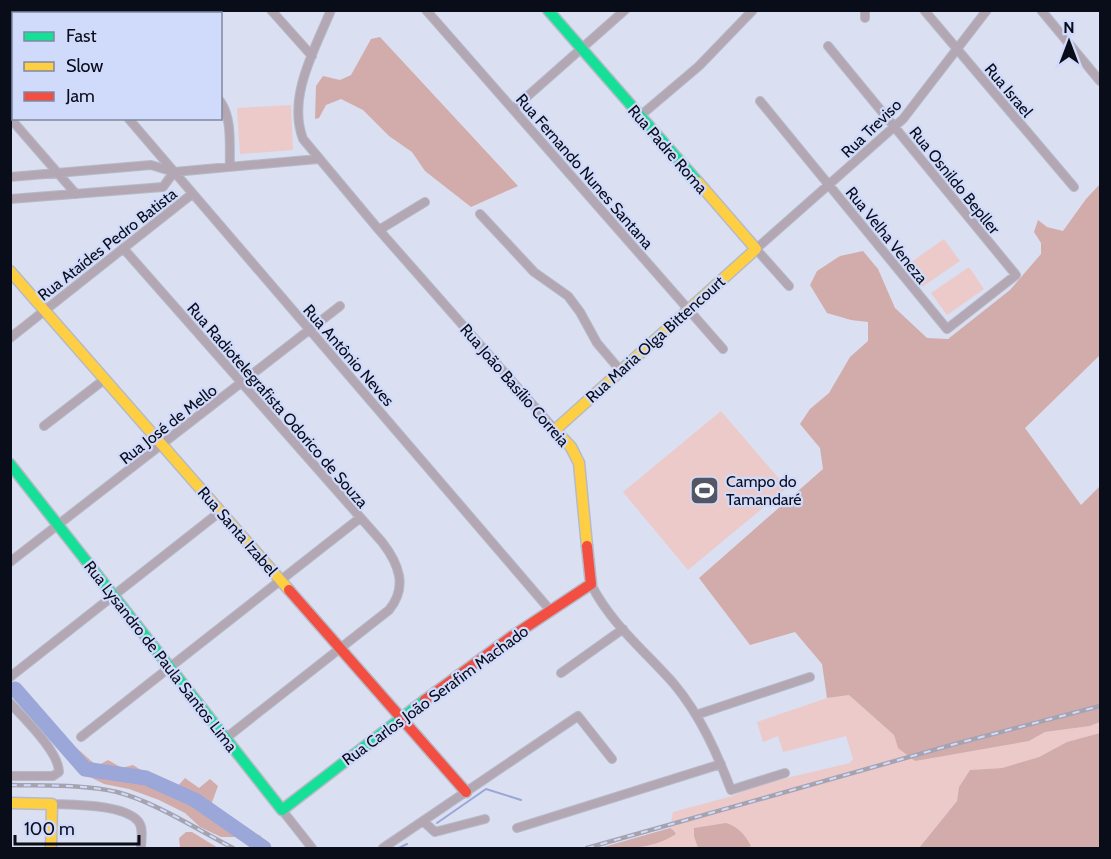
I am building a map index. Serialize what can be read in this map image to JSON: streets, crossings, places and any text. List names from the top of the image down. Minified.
{"streets":{"street":["Rua Israel","Rua Treviso","Rua Padre Roma","Rua Fernando Nunes Santana","Rua Osnildo Bepller","Rua Velha Veneza","Rua Ataídes Pedro Batista","Rua Maria Olga Bittencourt","Rua Antônio Neves","Rua João Basílio Correia","Rua Radiotelegrafista Odorico de Souza","Rua José de Mello","Rua Santa Izabel","Rua Lysandro de Paula Santos Lima","Rua Carlos João Serafim Machado"]},"crossings":[["Rua Israel","Rua Treviso"],["Rua Treviso","Rua Padre Roma"],["Rua Treviso","Rua Osnildo Bepller"],["Rua Treviso","Rua Velha Veneza"],["Rua Treviso","Rua Maria Olga Bittencourt"],["Rua Padre Roma","Rua Maria Olga Bittencourt"],["Rua Fernando Nunes Santana","Rua Maria Olga Bittencourt"],["Rua Osnildo Bepller","Rua Velha Veneza"],["Rua Ataídes Pedro Batista","Rua Antônio Neves"],["Rua Ataídes Pedro Batista","Rua Radiotelegrafista Odorico de Souza"],["Rua Ataídes Pedro Batista","Rua Santa Izabel"],["Rua Maria Olga Bittencourt","Rua João Basílio Correia"],["Rua Antônio Neves","Rua José de Mello"],["Rua Antônio Neves","Rua Carlos João Serafim Machado"],["Rua João Basílio Correia","Rua Carlos João Serafim Machado"],["Rua Radiotelegrafista Odorico de Souza","Rua José de Mello"],["Rua Radiotelegrafista Odorico de Souza","Rua Santa Izabel"],["Rua José de Mello","Rua Santa Izabel"],["Rua José de Mello","Rua Lysandro de Paula Santos Lima"],["Rua Santa Izabel","Rua Carlos João Serafim Machado"],["Rua Lysandro de Paula Santos Lima","Rua Carlos João Serafim Machado"]],"places":{"sports":["Campo do Tamandaré"]},"legend":["Fast","Slow","Jam"],"scale_bar":"100 m","north":"top"}
